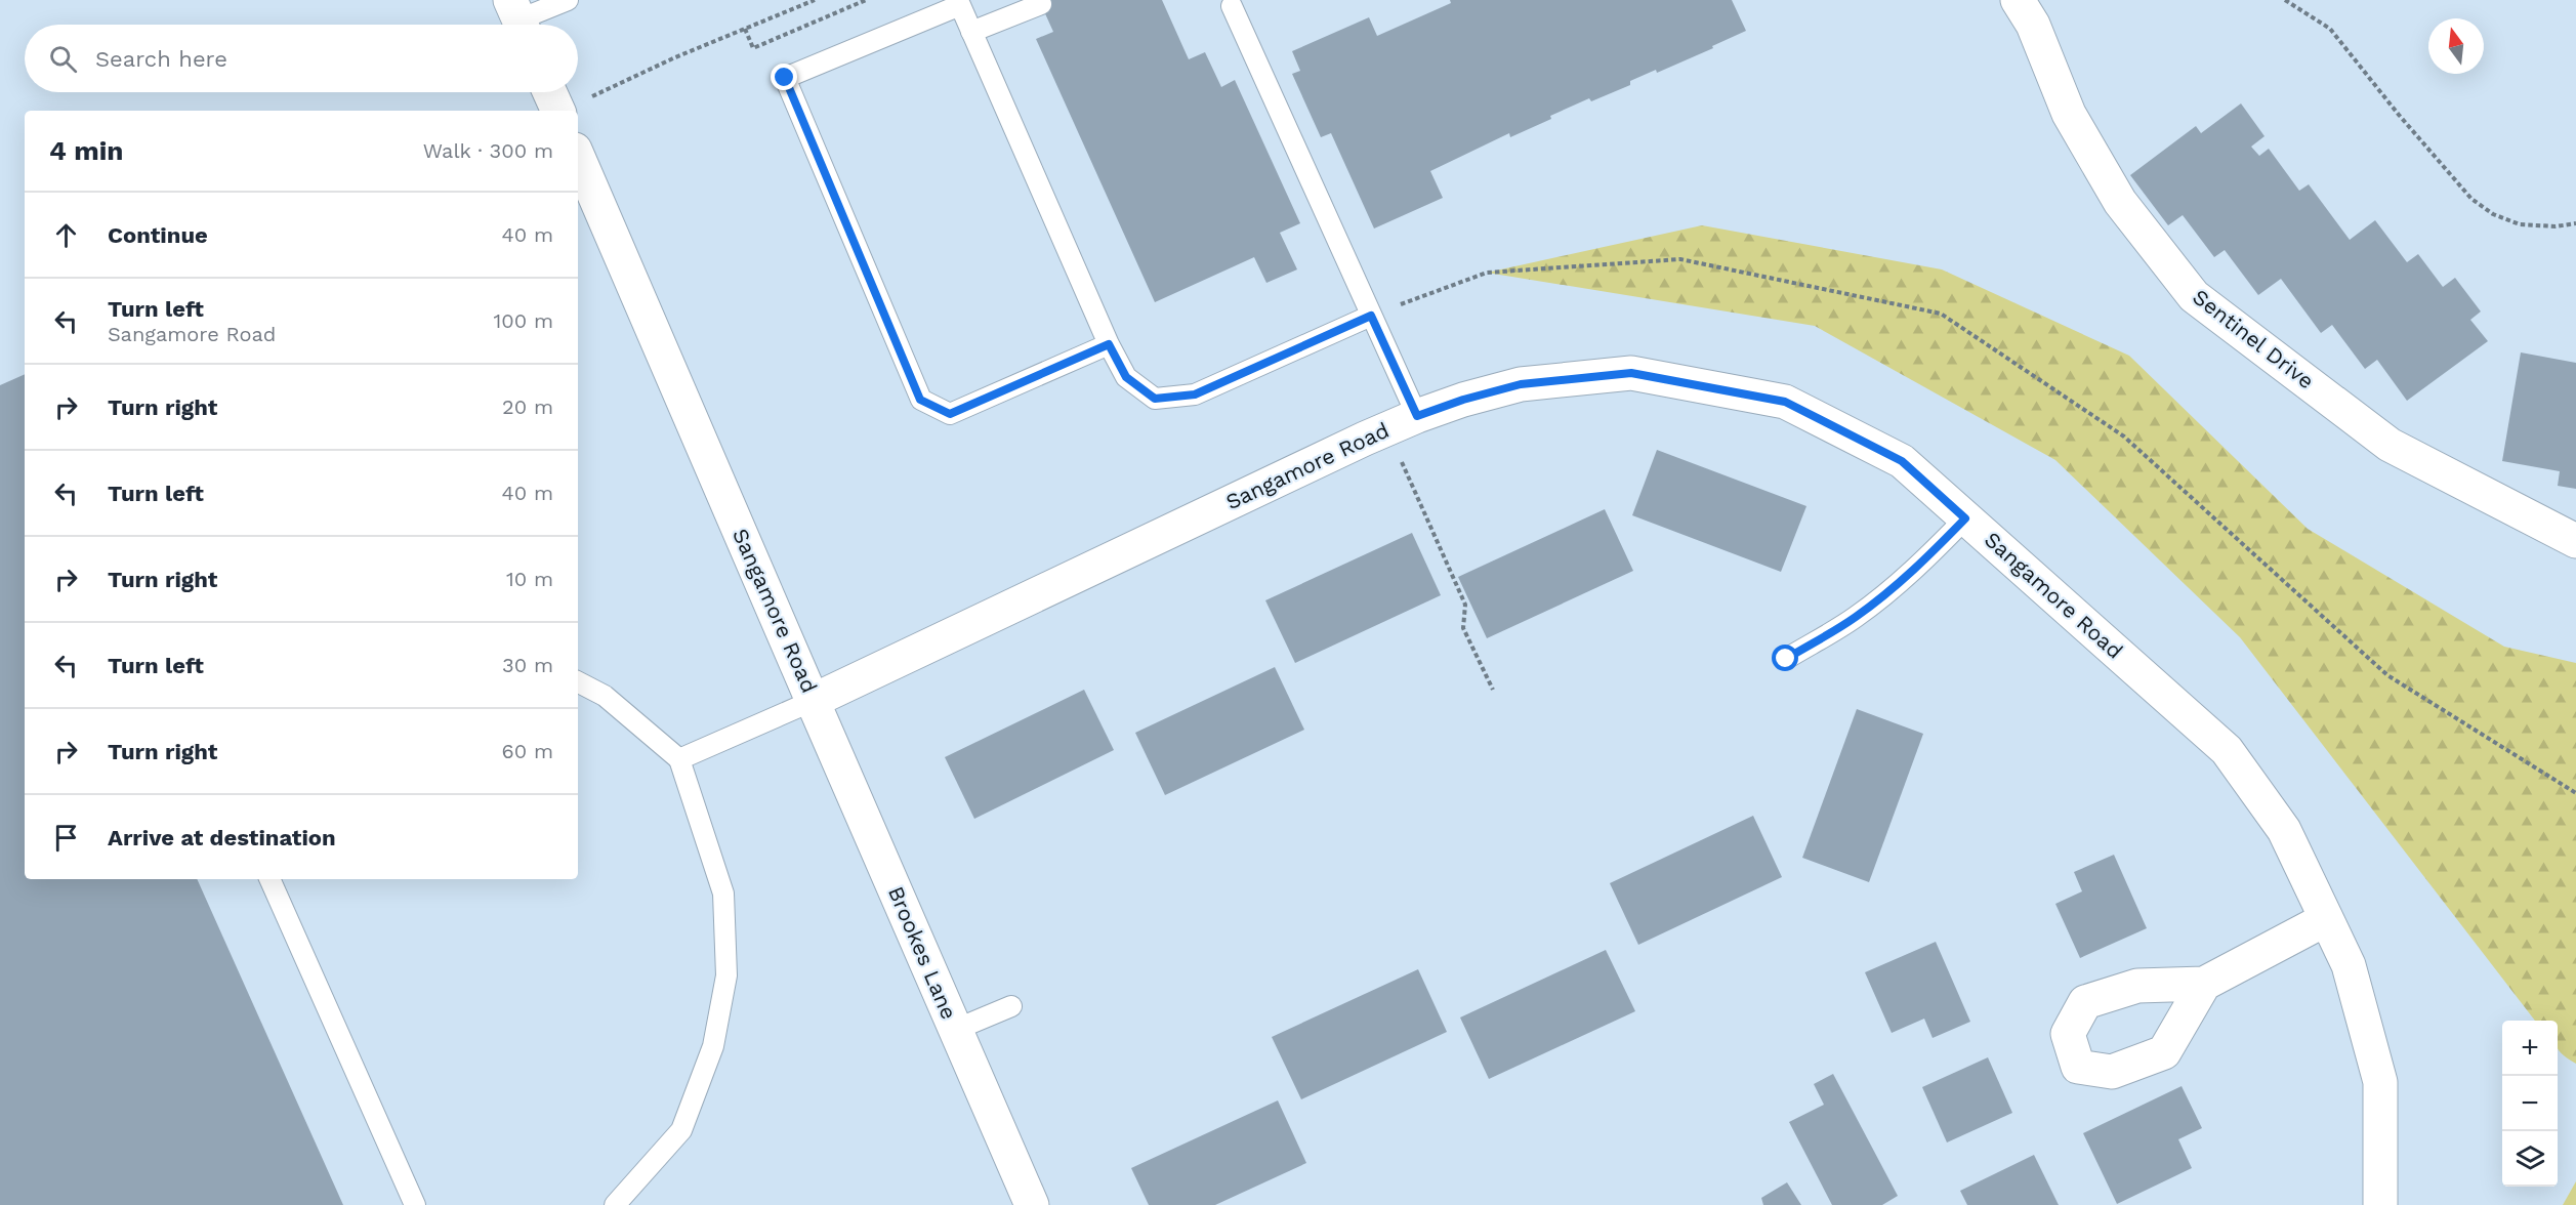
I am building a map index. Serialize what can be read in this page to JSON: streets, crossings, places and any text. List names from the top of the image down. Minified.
{"streets":{"street":["Sentinel Drive","Sangamore Road","Brookes Lane"]},"crossings":[["Sangamore Road","Brookes Lane"]],"north":"top","page":{"search":"Search here","heading":["4 min","Walk · 300 m"],"list":[["Continue","40 m"],["Turn left","Sangamore Road","100 m"],["Turn right","20 m"],["Turn left","40 m"],["Turn right","10 m"],["Turn left","30 m"],["Turn right","60 m"],"Arrive at destination"],"map_buttons":["+","−"]}}
